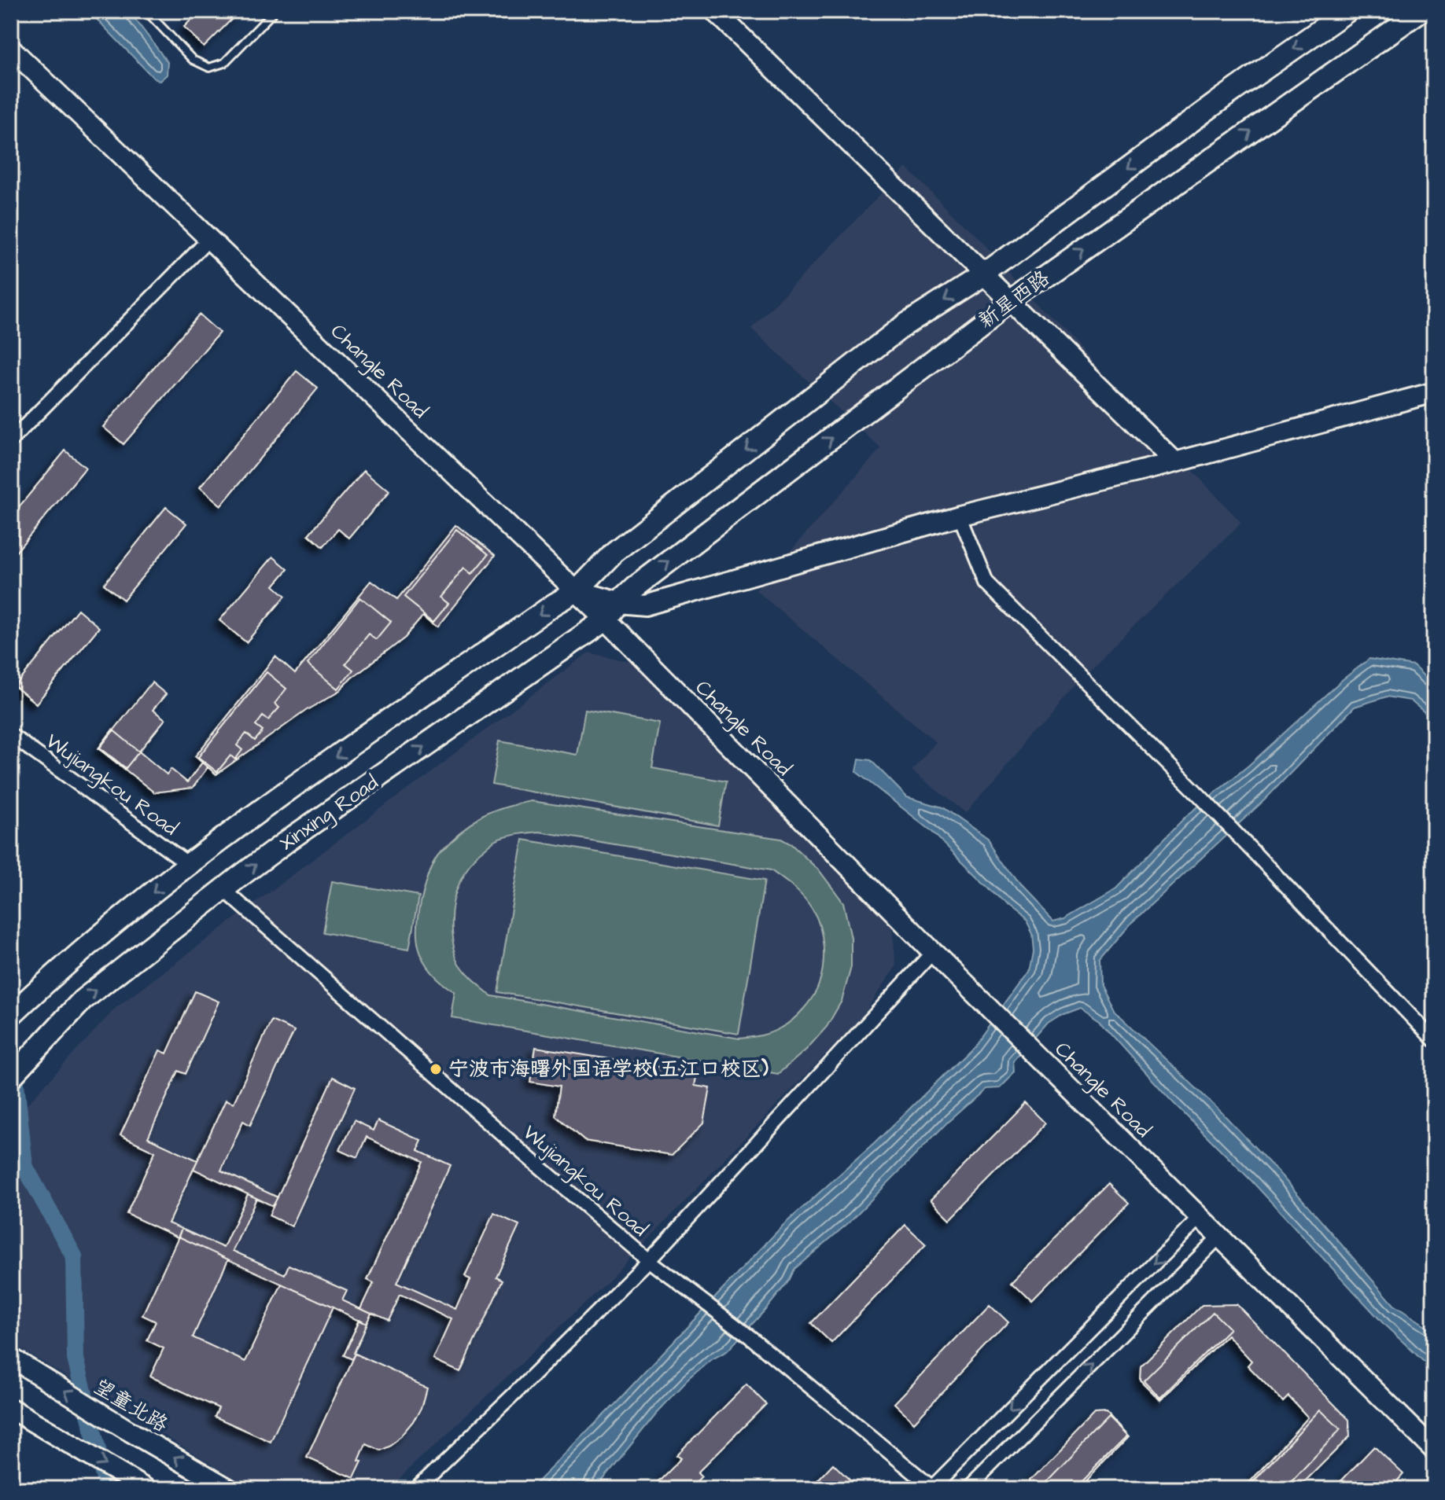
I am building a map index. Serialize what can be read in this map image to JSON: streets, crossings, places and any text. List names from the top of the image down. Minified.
{"streets":{"main road":["新星西路","Xinxing Road"],"street":["Changle Road","Wujiangkou Road","望童北路"]},"crossings":[["新星西路","Changle Road"],["新星西路","Wujiangkou Road"],["新星西路","Xinxing Road"],["Changle Road","Xinxing Road"],["Wujiangkou Road","Xinxing Road"]],"one_way":["Xinxing Road"],"places":["宁波市海曙外国语学校(五江口校区)"]}
